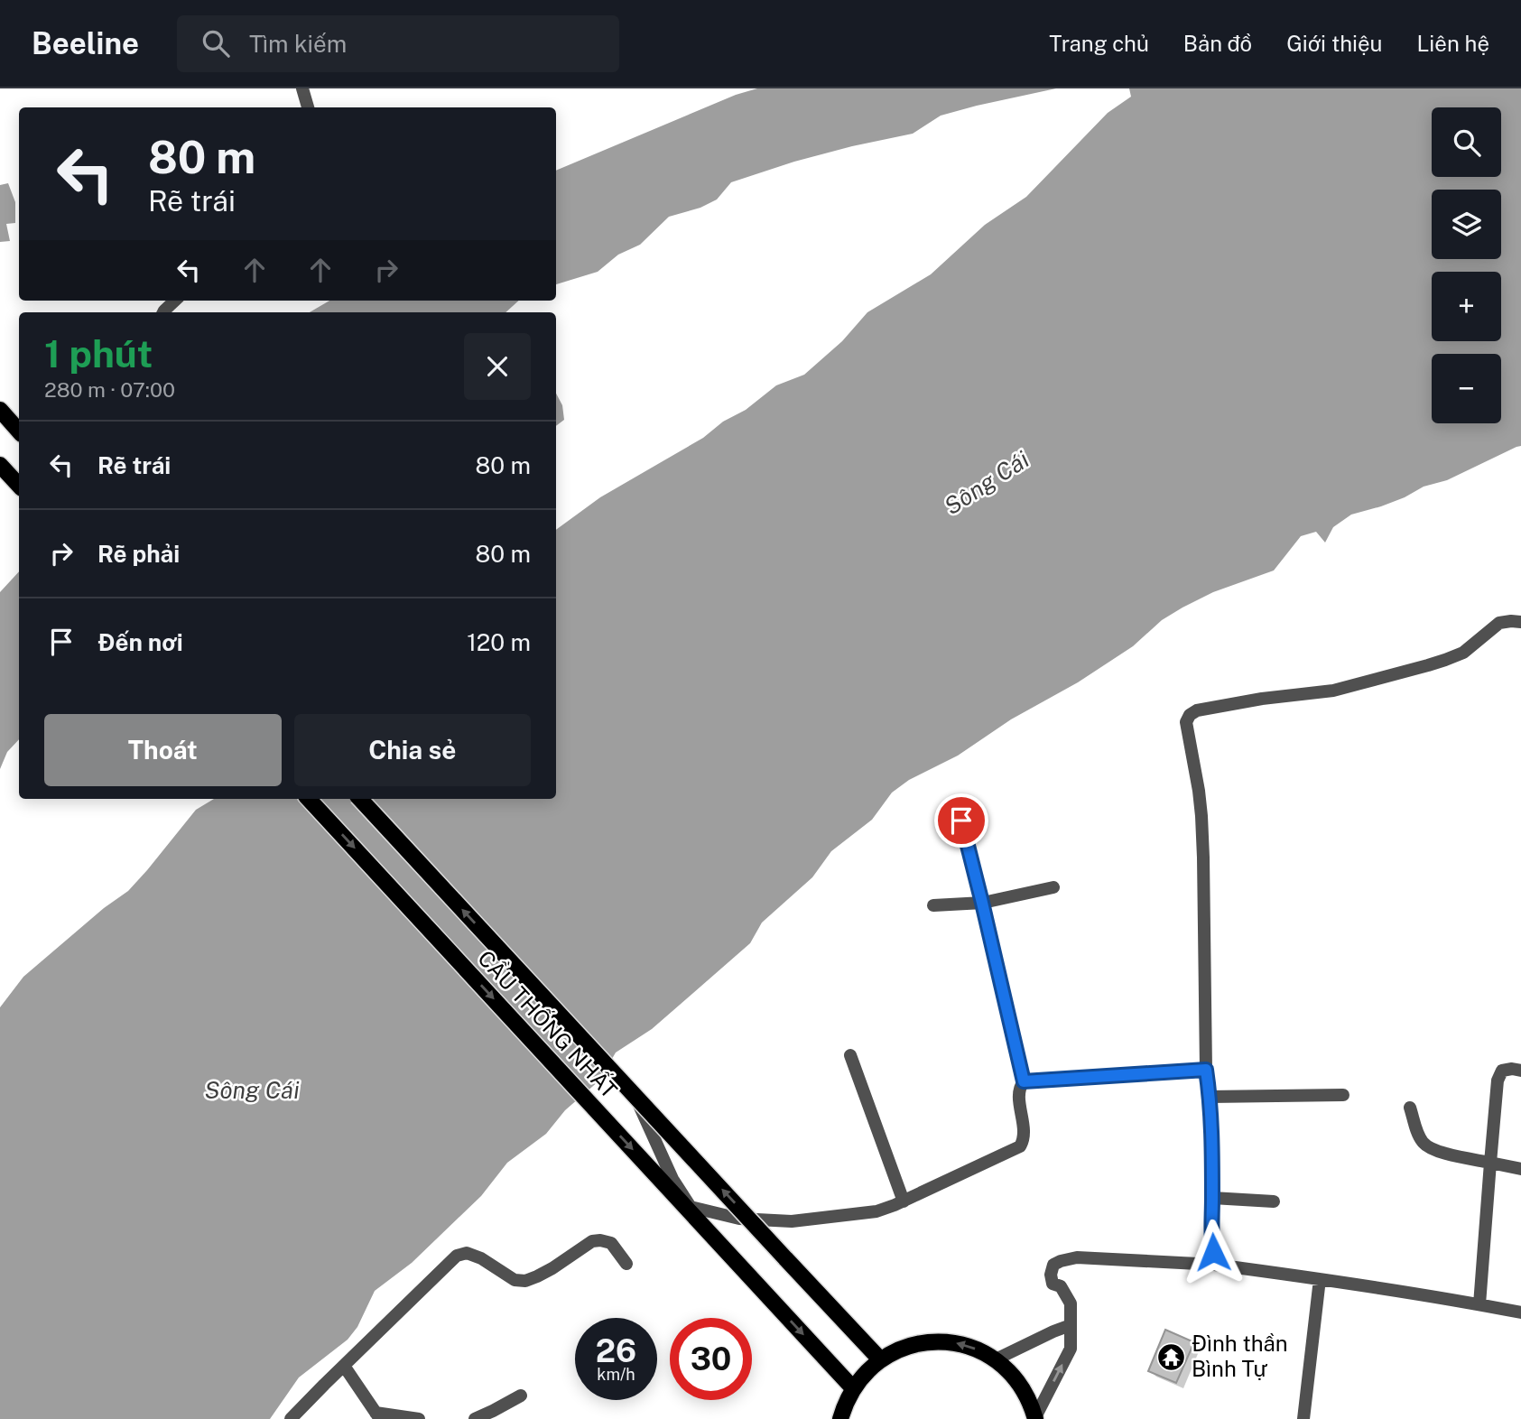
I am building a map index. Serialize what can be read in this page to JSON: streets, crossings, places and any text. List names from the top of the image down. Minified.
{"streets":{"main road":["CẦU THỐNG NHẤT"]},"water":["Sông Cái"],"places":{"temple":["Đình thần Bình Tự"]},"page":{"header":"Beeline","search":"Tìm kiếm","nav":["Trang chủ","Bản đồ","Giới thiệu","Liên hệ"],"map_buttons":["+","−"],"turn":["80 m","Rẽ trái"],"heading":["1 phút","280 m · 07:00"],"list":[{"name":"Rẽ trái","value":"80 m"},{"name":"Rẽ phải","value":"80 m"},{"name":"Đến nơi","value":"120 m"}],"buttons":["Thoát","Chia sẻ"],"speed":"26 km/h","limit":"30"}}
